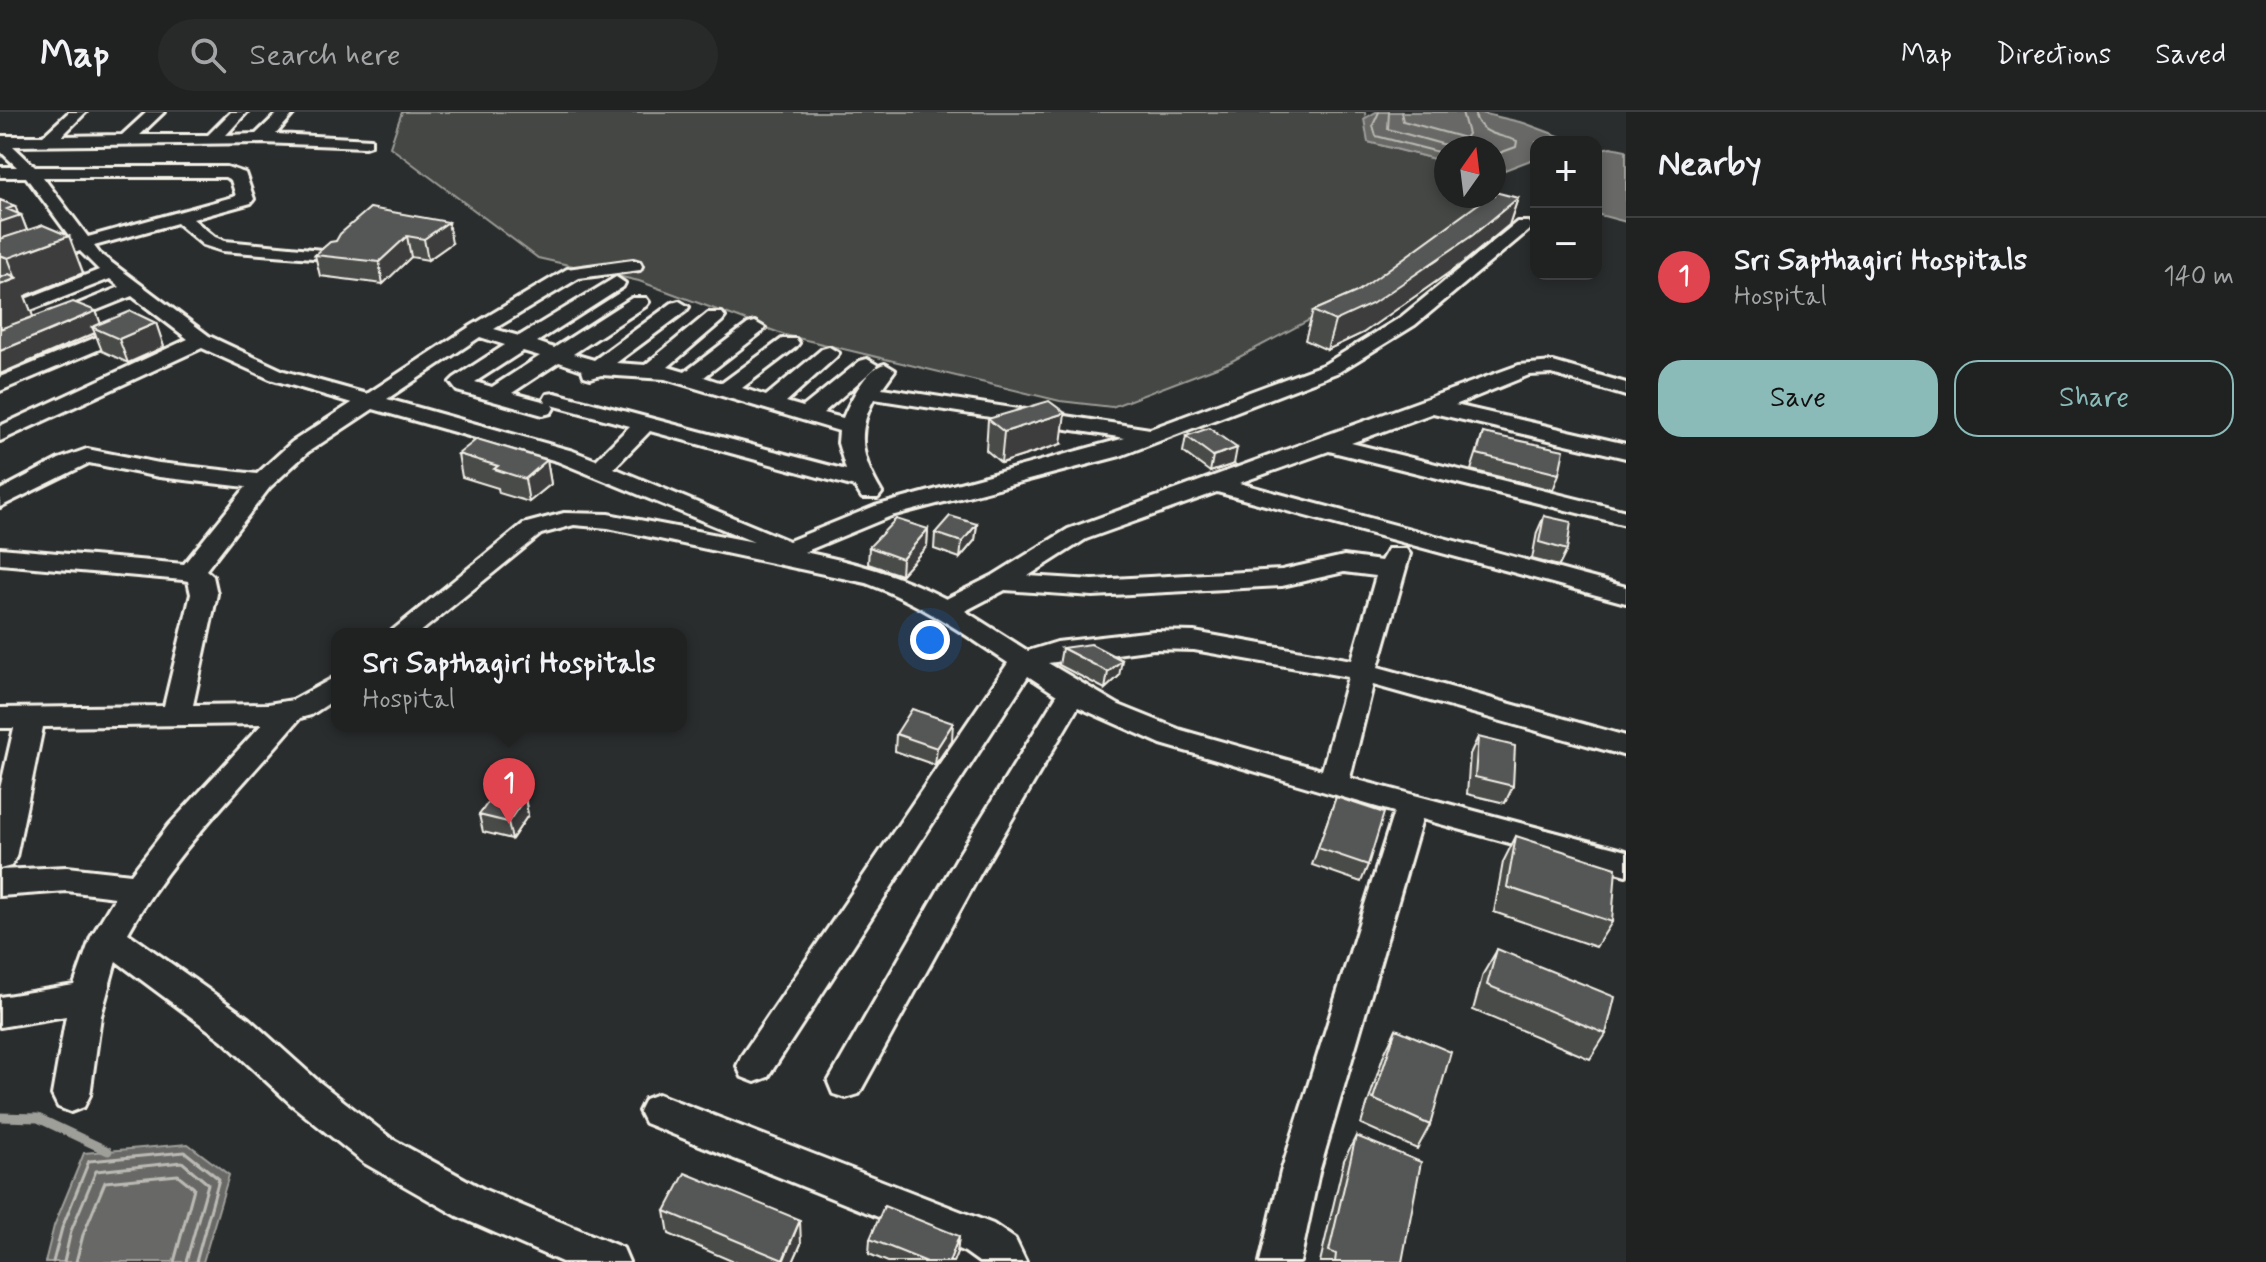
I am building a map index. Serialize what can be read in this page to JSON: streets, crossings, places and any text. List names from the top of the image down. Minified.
{"north":"top","page":{"header":"Map","search":"Search here","nav":["Map","Directions","Saved"],"heading":"Nearby","map_buttons":["+","−"],"list":[{"mark":"1","name":"Sri Sapthagiri Hospitals","note":"Hospital","value":"140 m"}],"buttons":["Save","Share"],"popup":["Sri Sapthagiri Hospitals","Hospital"],"pins":"1"}}
